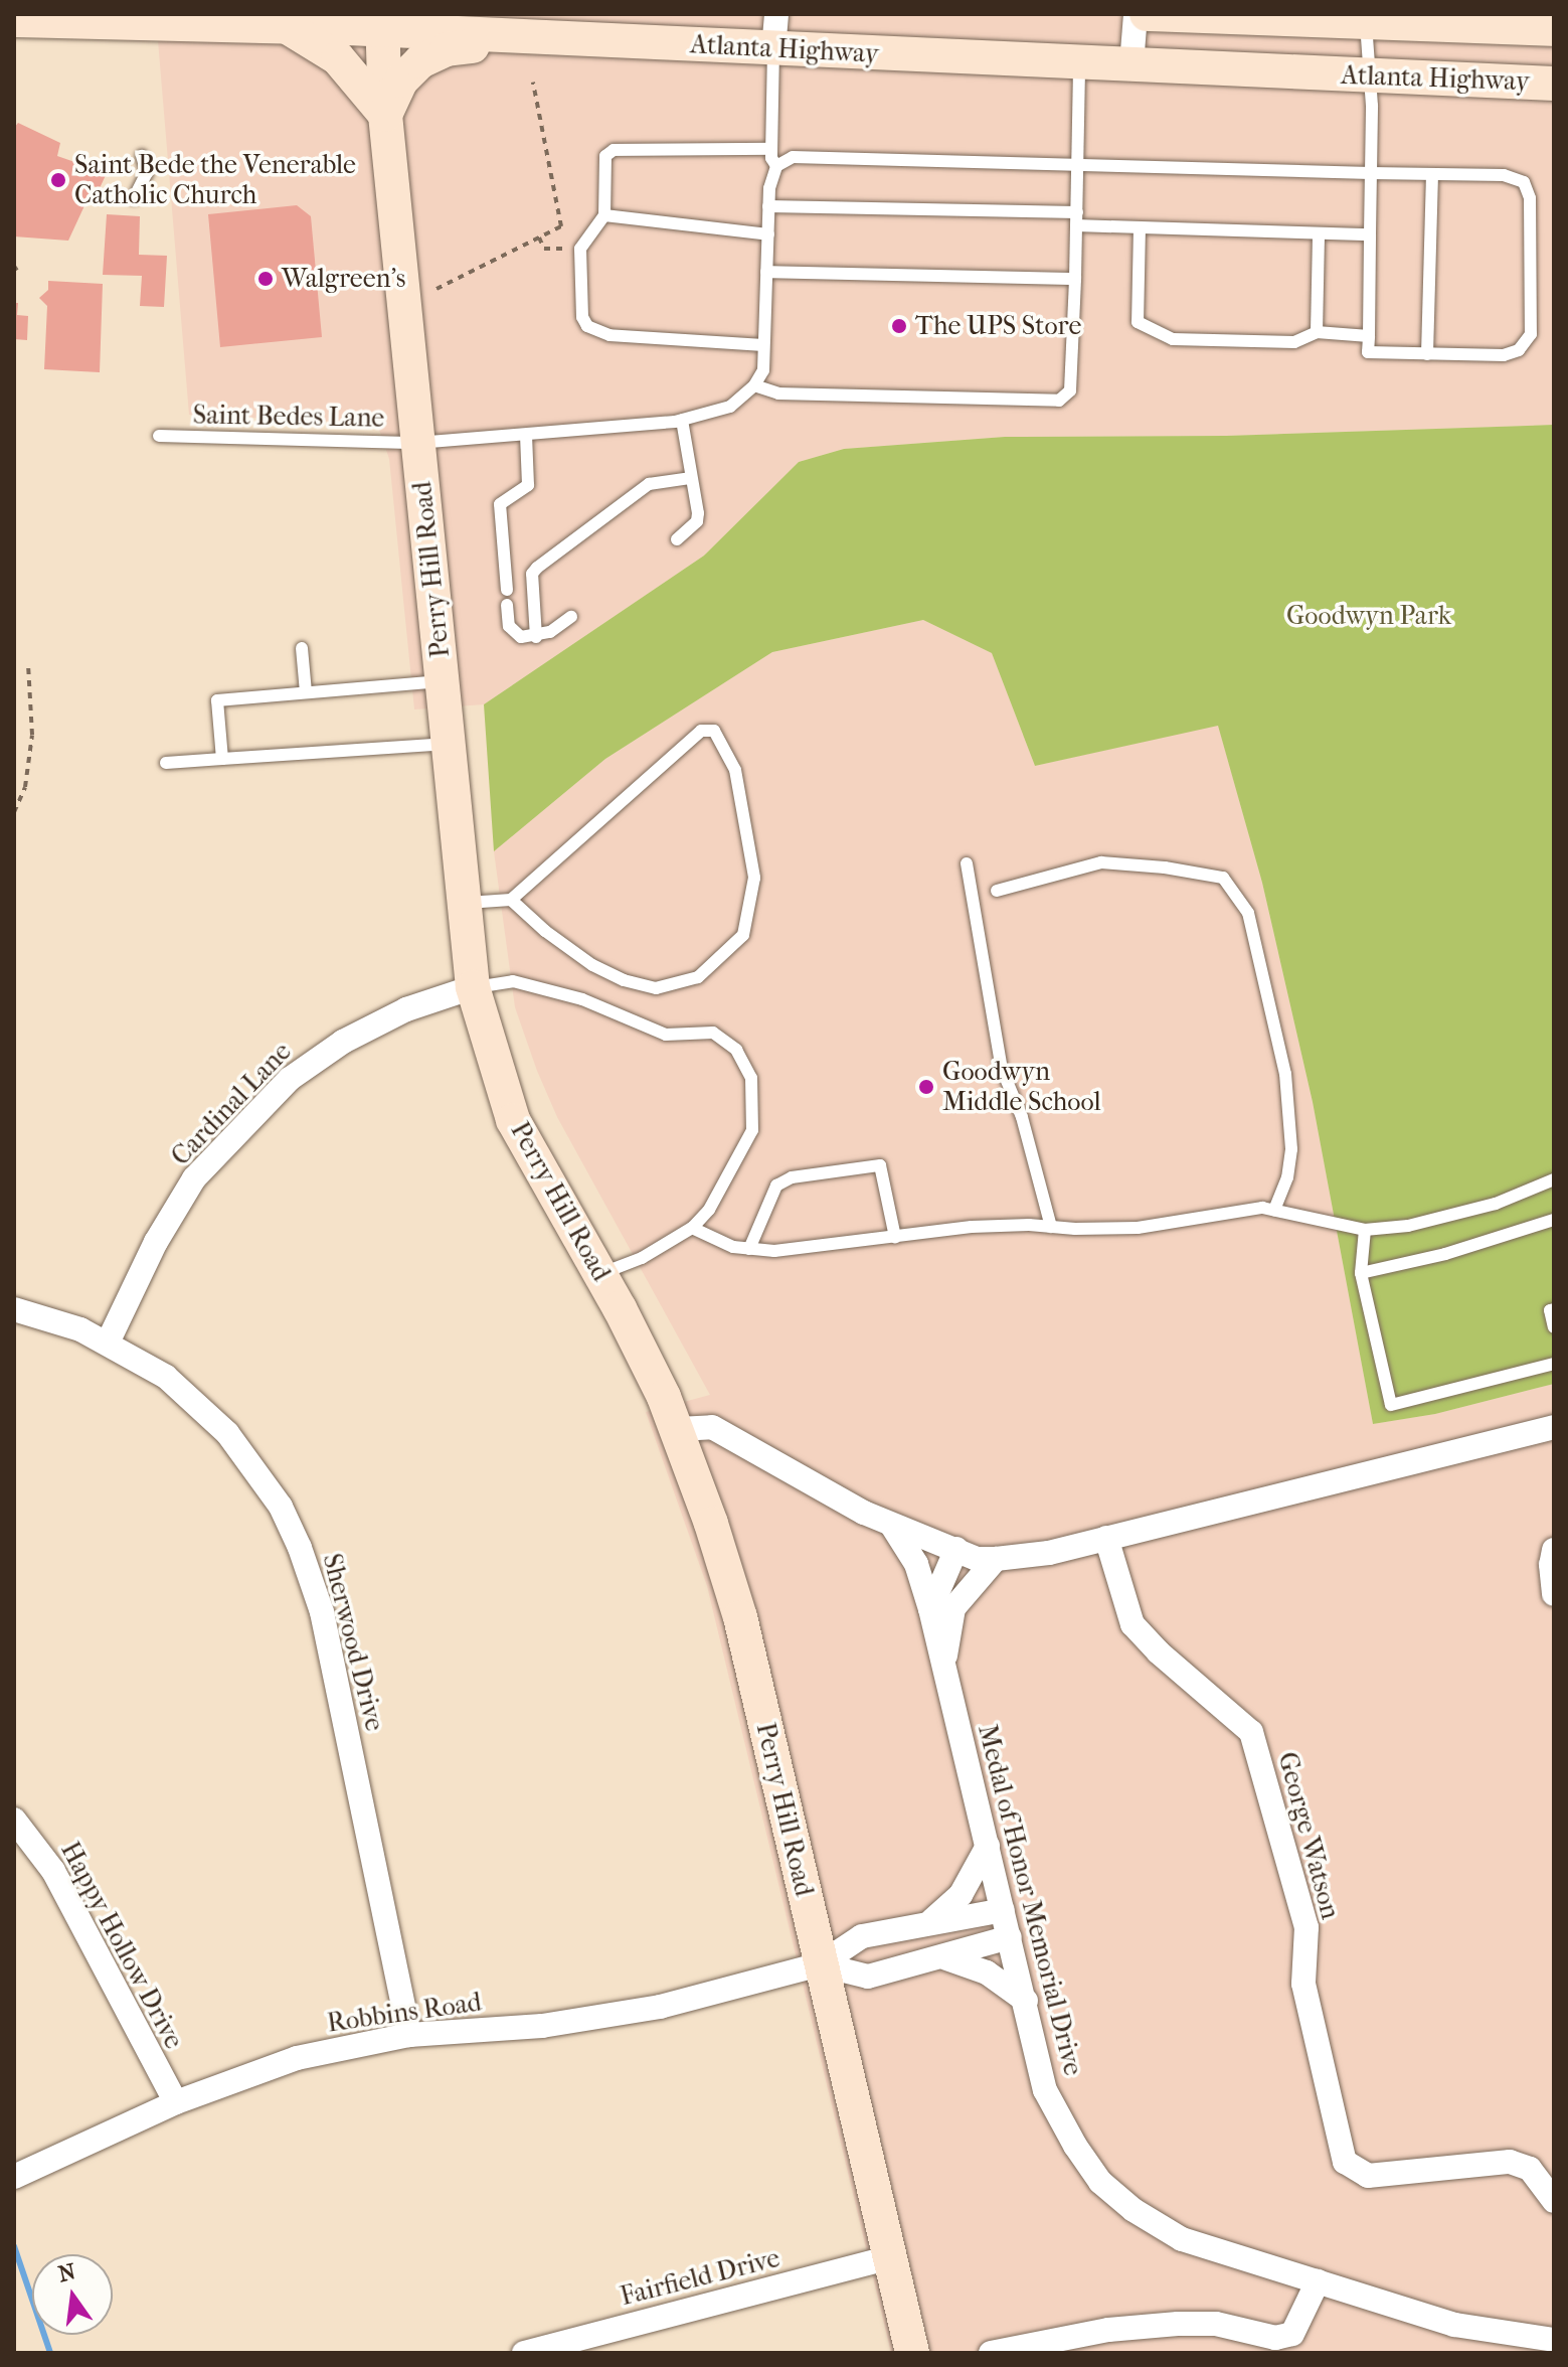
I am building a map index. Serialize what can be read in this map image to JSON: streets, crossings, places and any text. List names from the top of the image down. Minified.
{"streets":{"main road":["Atlanta Highway","Perry Hill Road"],"street":["Cardinal Lane","Sherwood Drive","George Watson","Medal of Honor Memorial Drive","Happy Hollow Drive","Robbins Road","Fairfield Drive"],"lane":["Saint Bedes Lane"]},"crossings":[["Atlanta Highway","Perry Hill Road"],["Saint Bedes Lane","Perry Hill Road"],["Perry Hill Road","Cardinal Lane"],["Perry Hill Road","Medal of Honor Memorial Drive"],["Perry Hill Road","Robbins Road"],["Perry Hill Road","Fairfield Drive"],["Cardinal Lane","Sherwood Drive"],["Sherwood Drive","Robbins Road"],["George Watson","Medal of Honor Memorial Drive"],["Happy Hollow Drive","Robbins Road"]],"parks":["Goodwyn Park"],"places":["Saint Bede the Venerable Catholic Church","Walgreen's","The UPS Store","Goodwyn Middle School"],"north":"top"}
